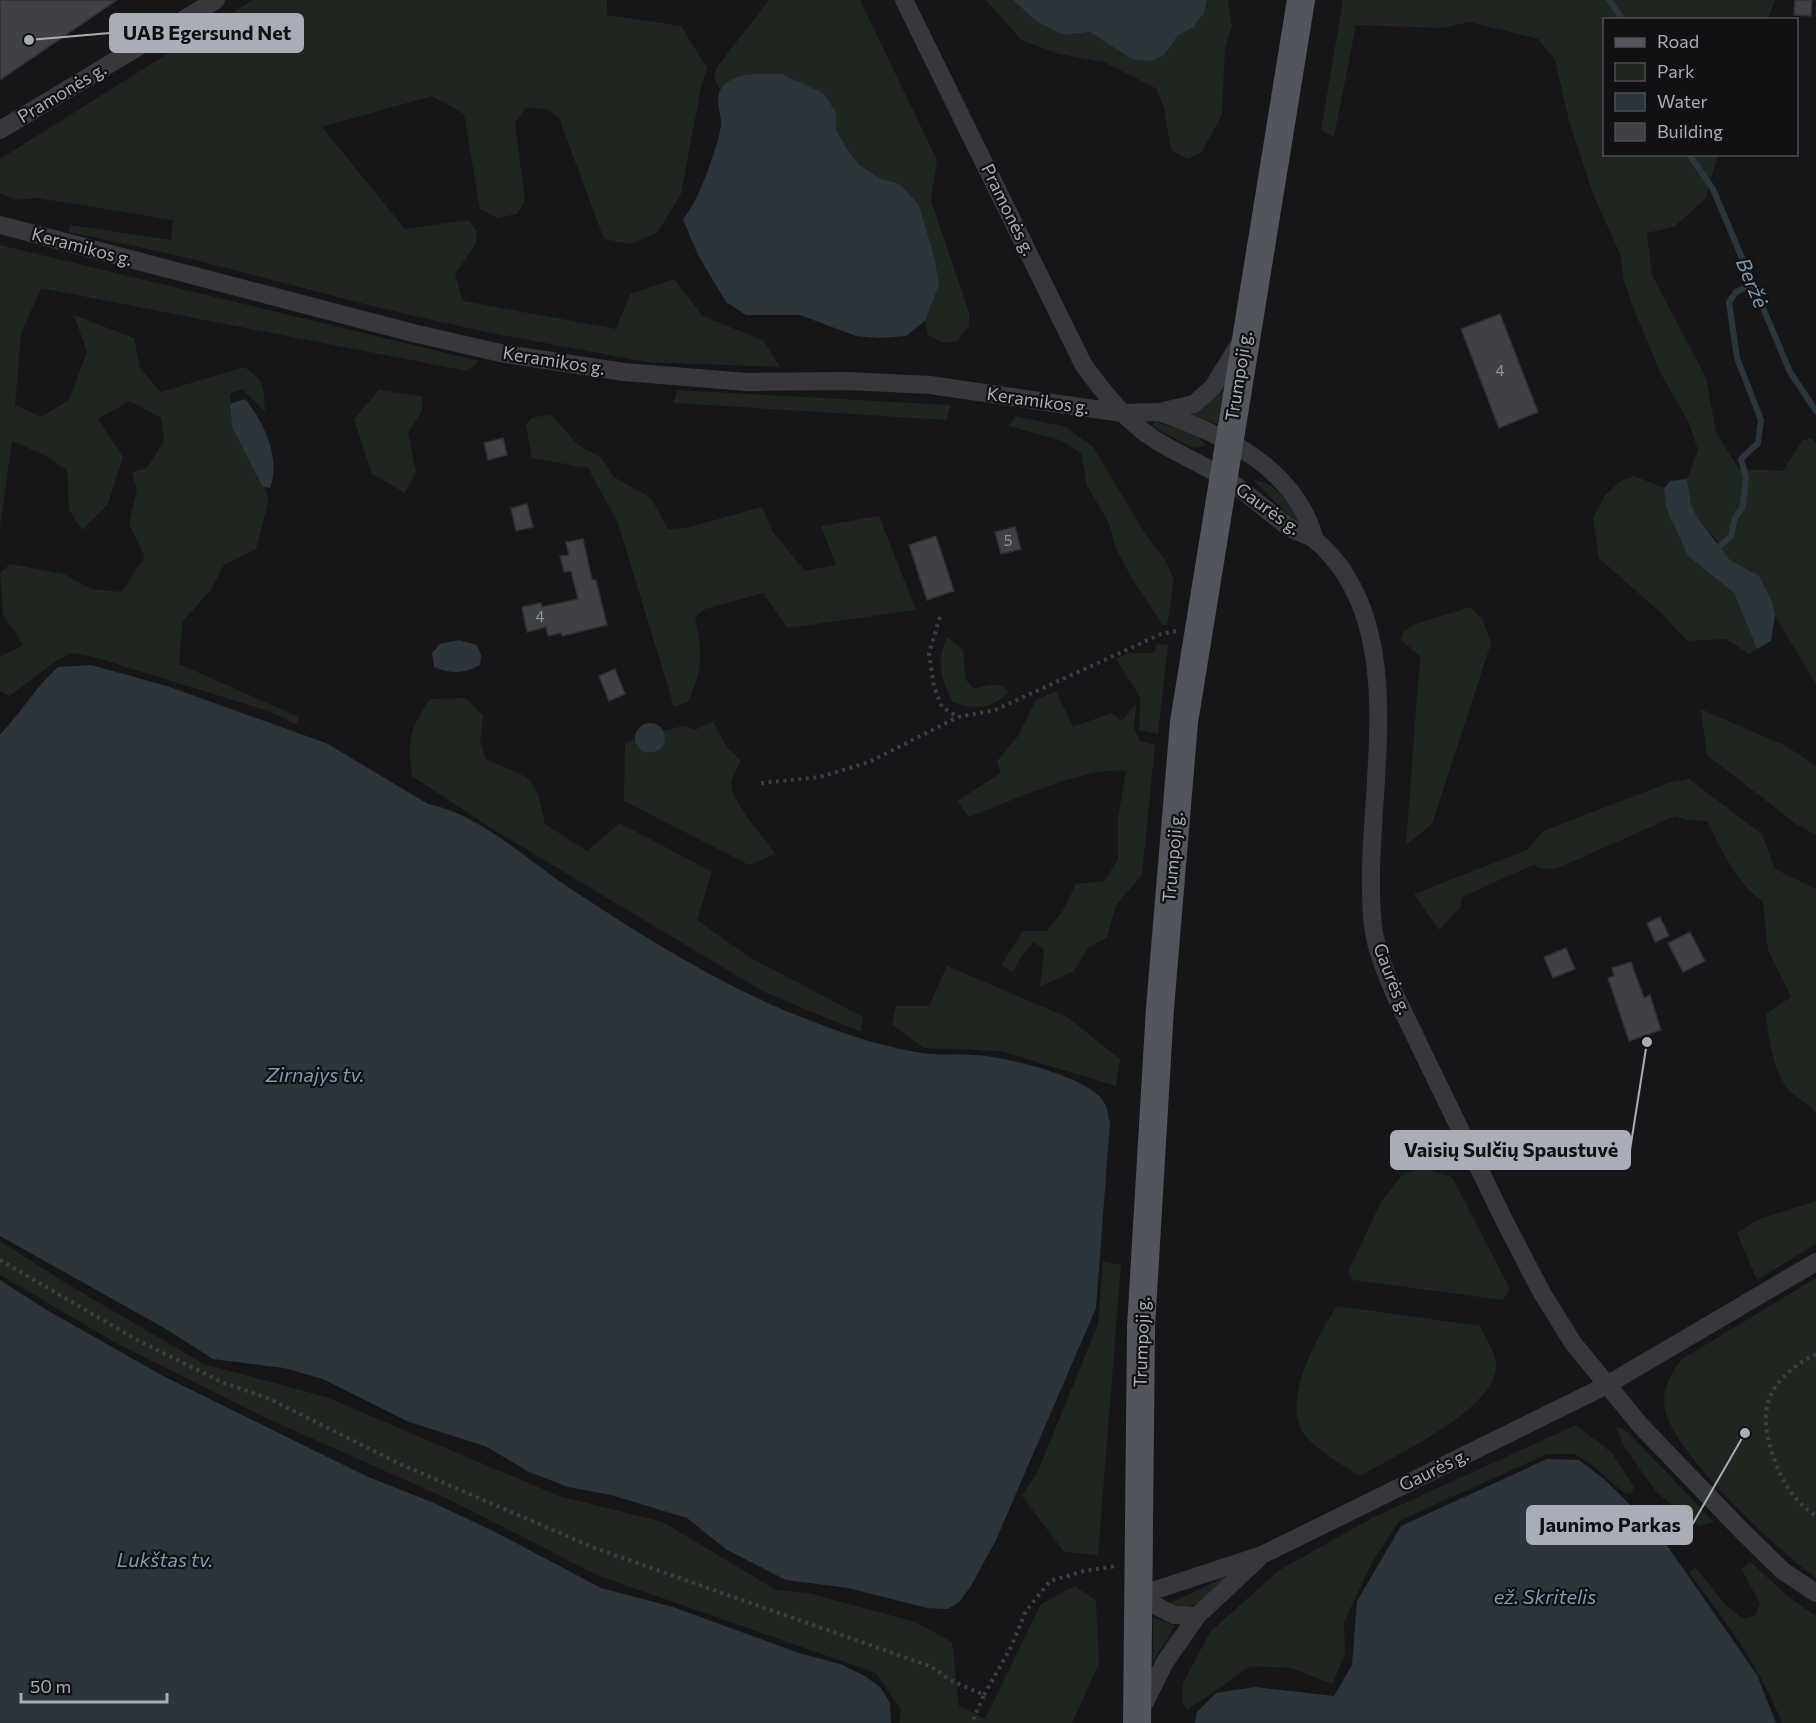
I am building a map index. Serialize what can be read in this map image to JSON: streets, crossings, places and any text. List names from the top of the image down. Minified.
{"streets":{"main road":["Trumpoji g."],"street":["Pramonės g.","Keramikos g.","Gaurės g."]},"crossings":[["Pramonės g.","Keramikos g."],["Pramonės g.","Trumpoji g."],["Pramonės g.","Gaurės g."],["Trumpoji g.","Gaurės g."]],"water":["Beržė","Zirnajys tv.","Lukštas tv.","ež. Skritelis"],"places":["UAB Egersund Net","Vaisių Sulčių Spaustuvė","Jaunimo Parkas"],"house_numbers":["4","5","4"],"legend":["Road","Park","Water","Building"],"scale_bar":"50 m"}
